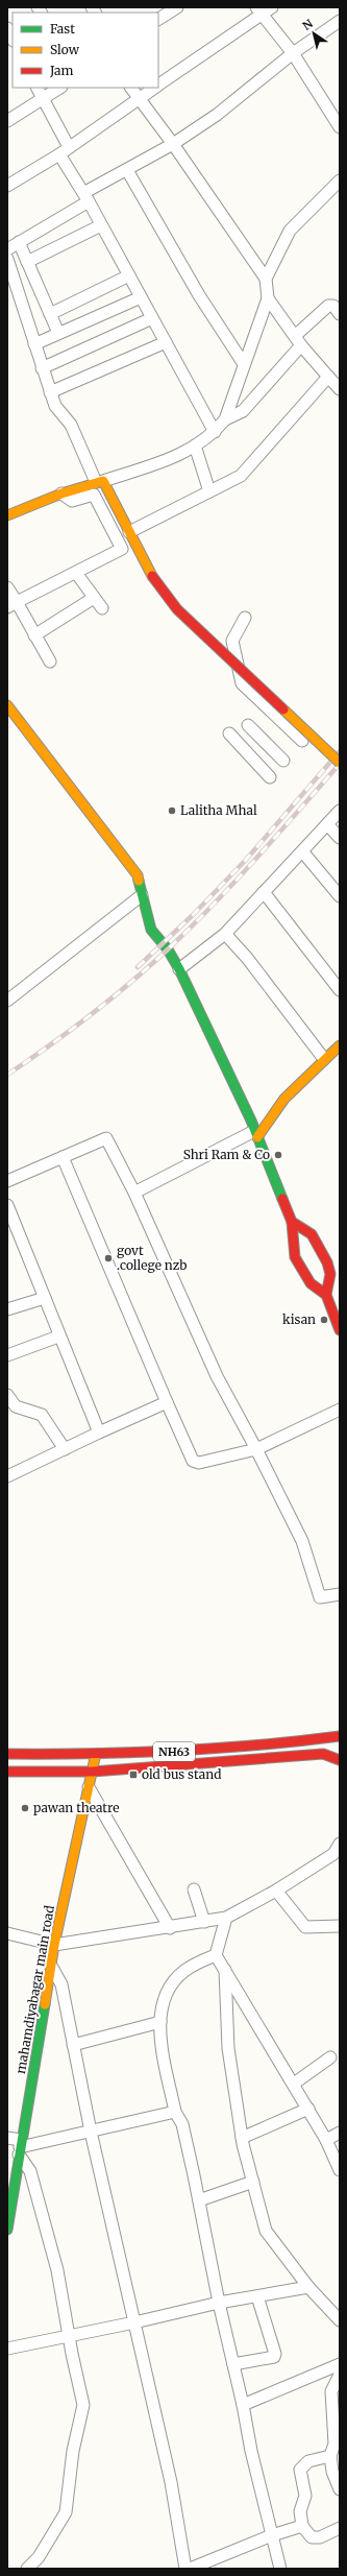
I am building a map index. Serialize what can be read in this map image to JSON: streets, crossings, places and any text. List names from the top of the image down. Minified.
{"streets":{"main road":["NH63","mahamdiyabagar main road"]},"crossings":[["NH63","mahamdiyabagar main road"]],"places":{"other":["Lalitha Mhal","Shri Ram & Co","govt .college nzb","kisan","pawan theatre"],"transit":["old bus stand"]},"legend":["Fast","Slow","Jam"],"north":"top left"}
